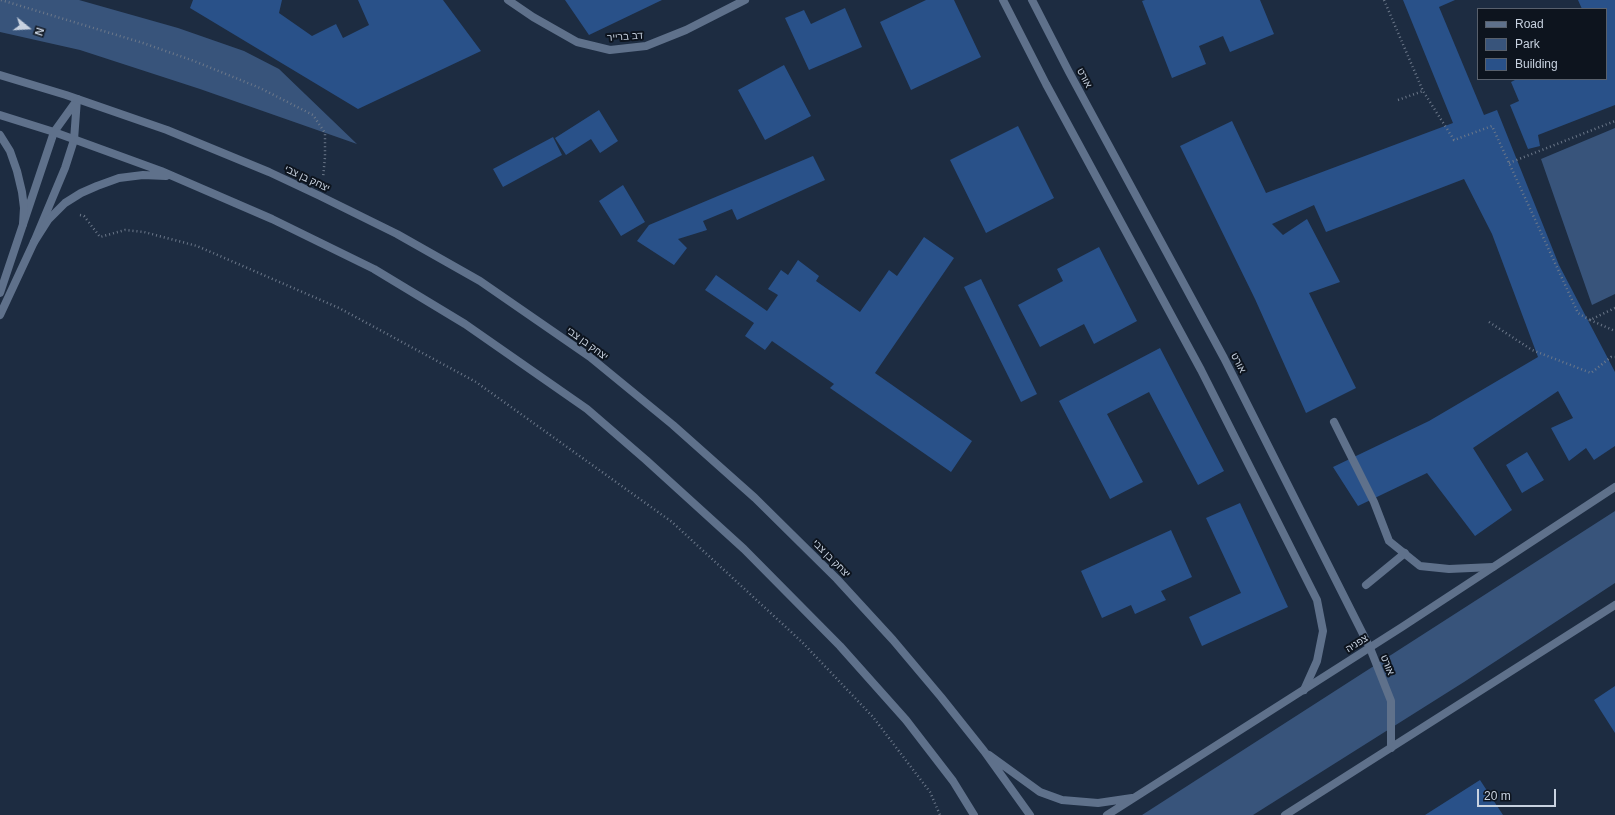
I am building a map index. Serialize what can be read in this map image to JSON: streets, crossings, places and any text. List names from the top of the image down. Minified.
{"streets":{"street":["דב ברייר","אורט","יצחק בן צבי","צפניה"]},"crossings":[["אורט","צפניה"]],"legend":["Road","Park","Building"],"scale_bar":"20 m","north":"right"}
